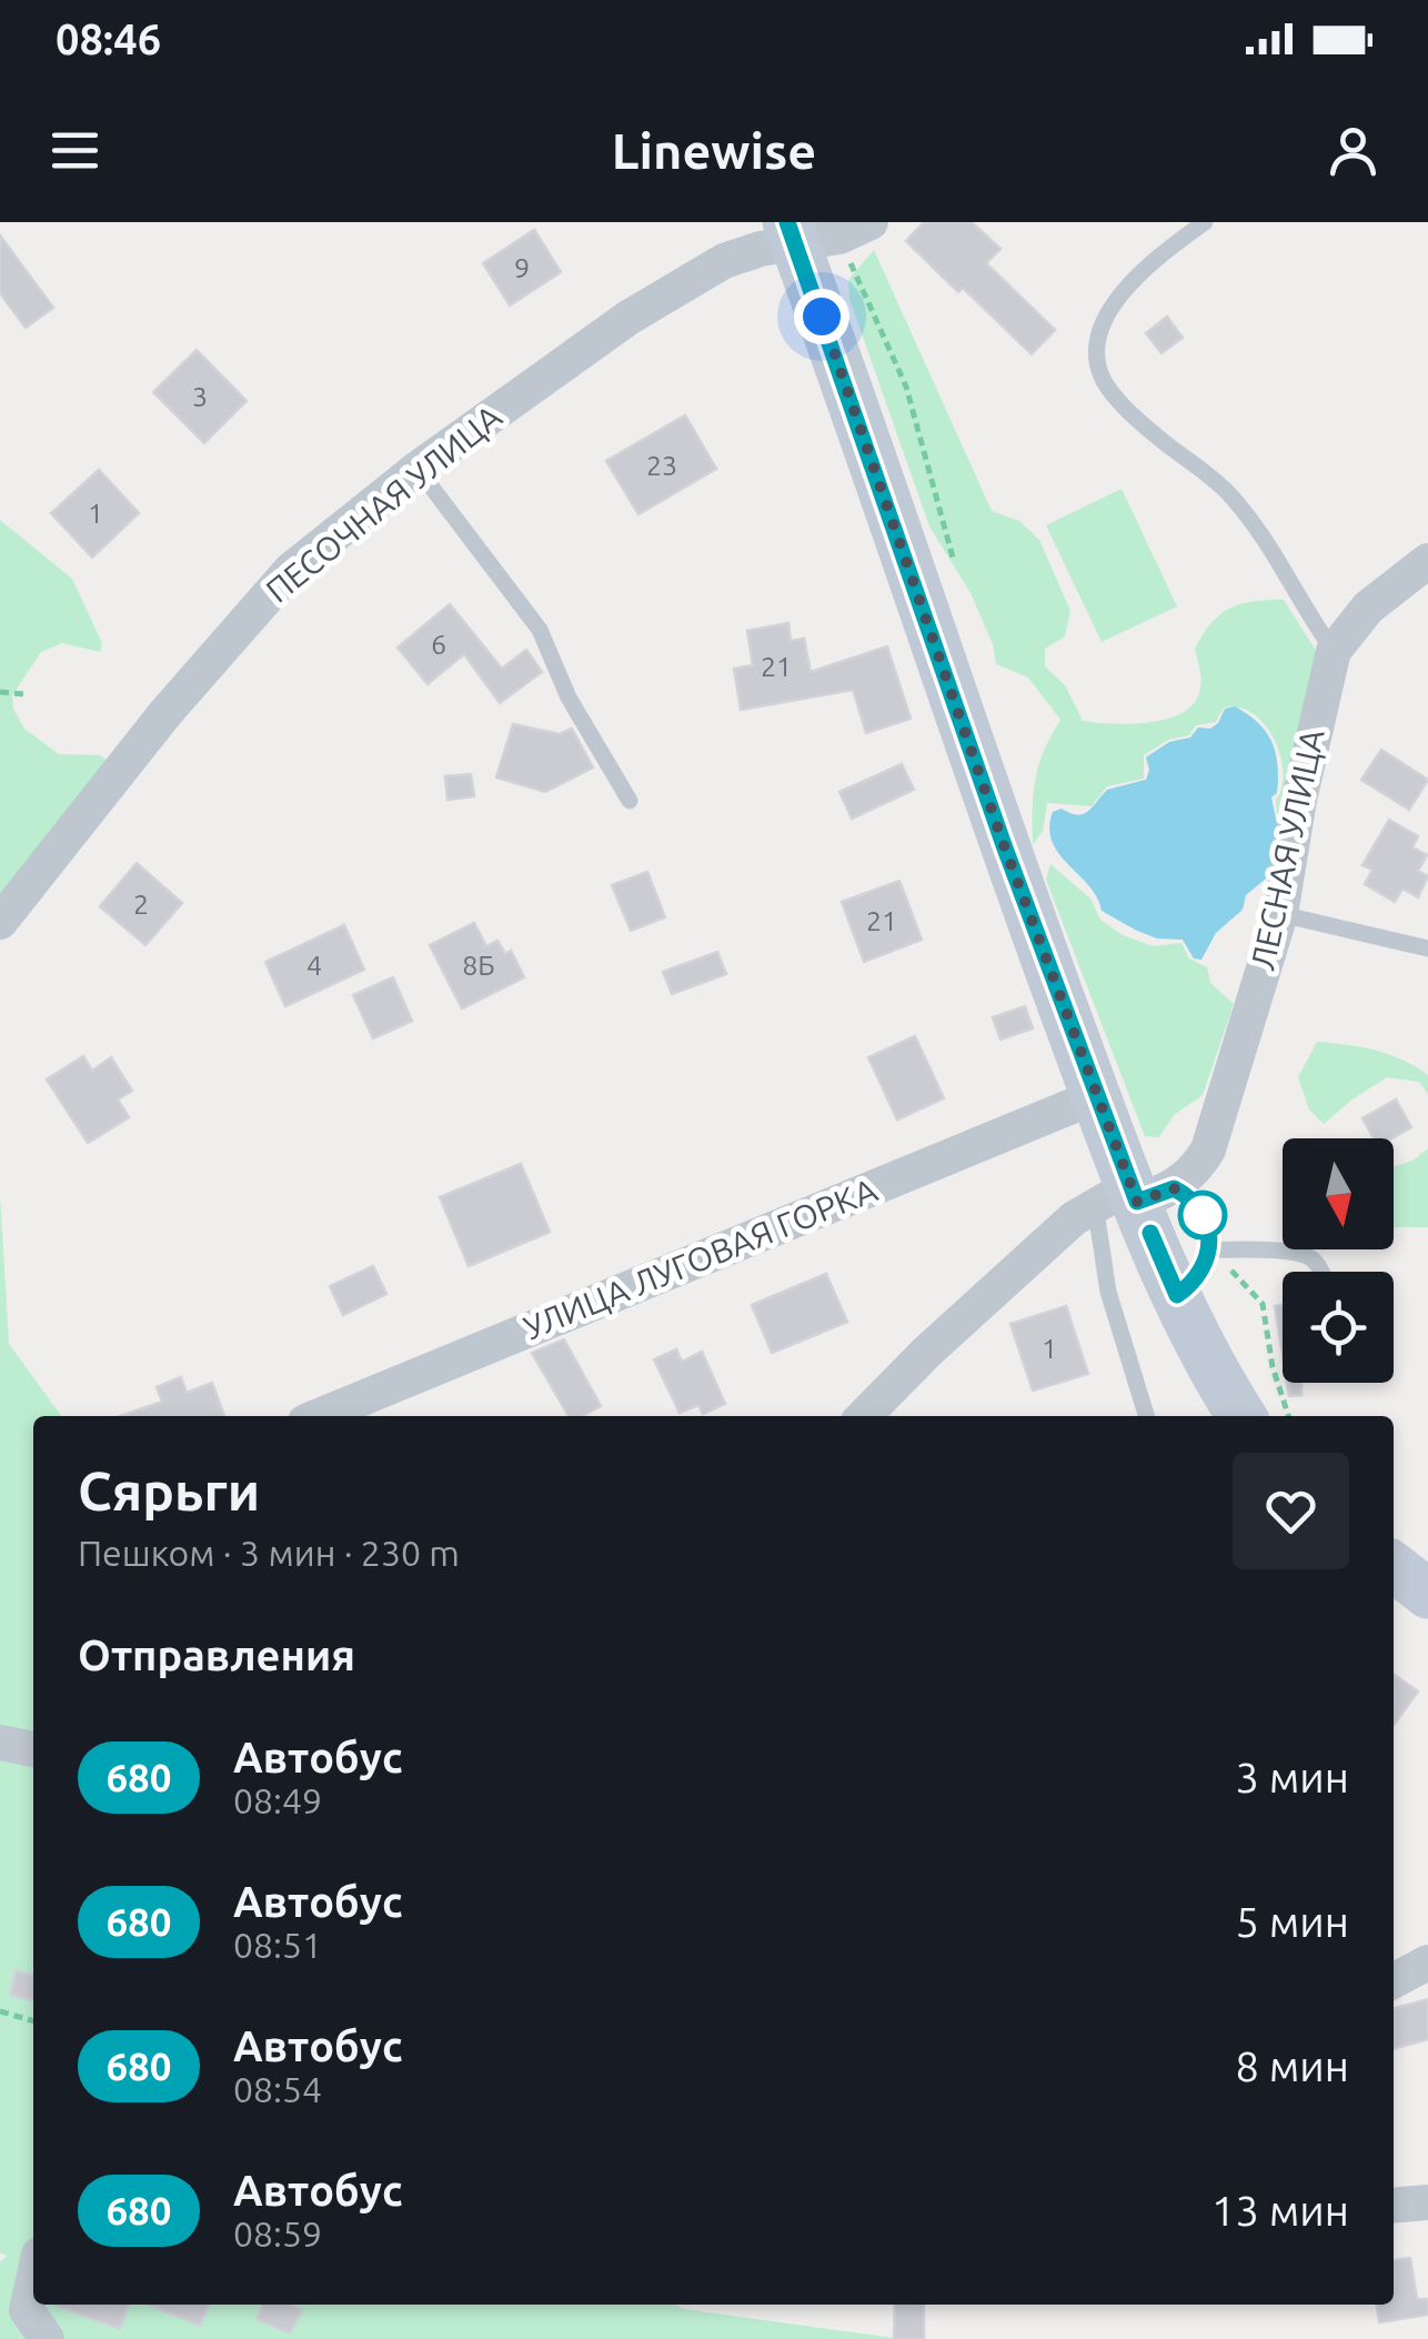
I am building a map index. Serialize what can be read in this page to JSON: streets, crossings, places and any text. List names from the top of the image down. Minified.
{"streets":{"street":["ПЕСОЧНАЯ УЛИЦА","ЛЕСНАЯ УЛИЦА","УЛИЦА ЛУГОВАЯ ГОРКА"]},"lines":["bus line 680"],"house_numbers":["9","3","23","1","6","21","2","21","4","8Б","1"],"north":"bottom","page":{"status":"08:46","header":"Linewise","heading":[["Сярьги","Пешком · 3 мин · 230 m"],"Отправления"],"list":[{"mark":"680","name":"Автобус","note":"08:49","value":"3 мин"},{"mark":"680","name":"Автобус","note":"08:51","value":"5 мин"},{"mark":"680","name":"Автобус","note":"08:54","value":"8 мин"},{"mark":"680","name":"Автобус","note":"08:59","value":"13 мин"}]}}
